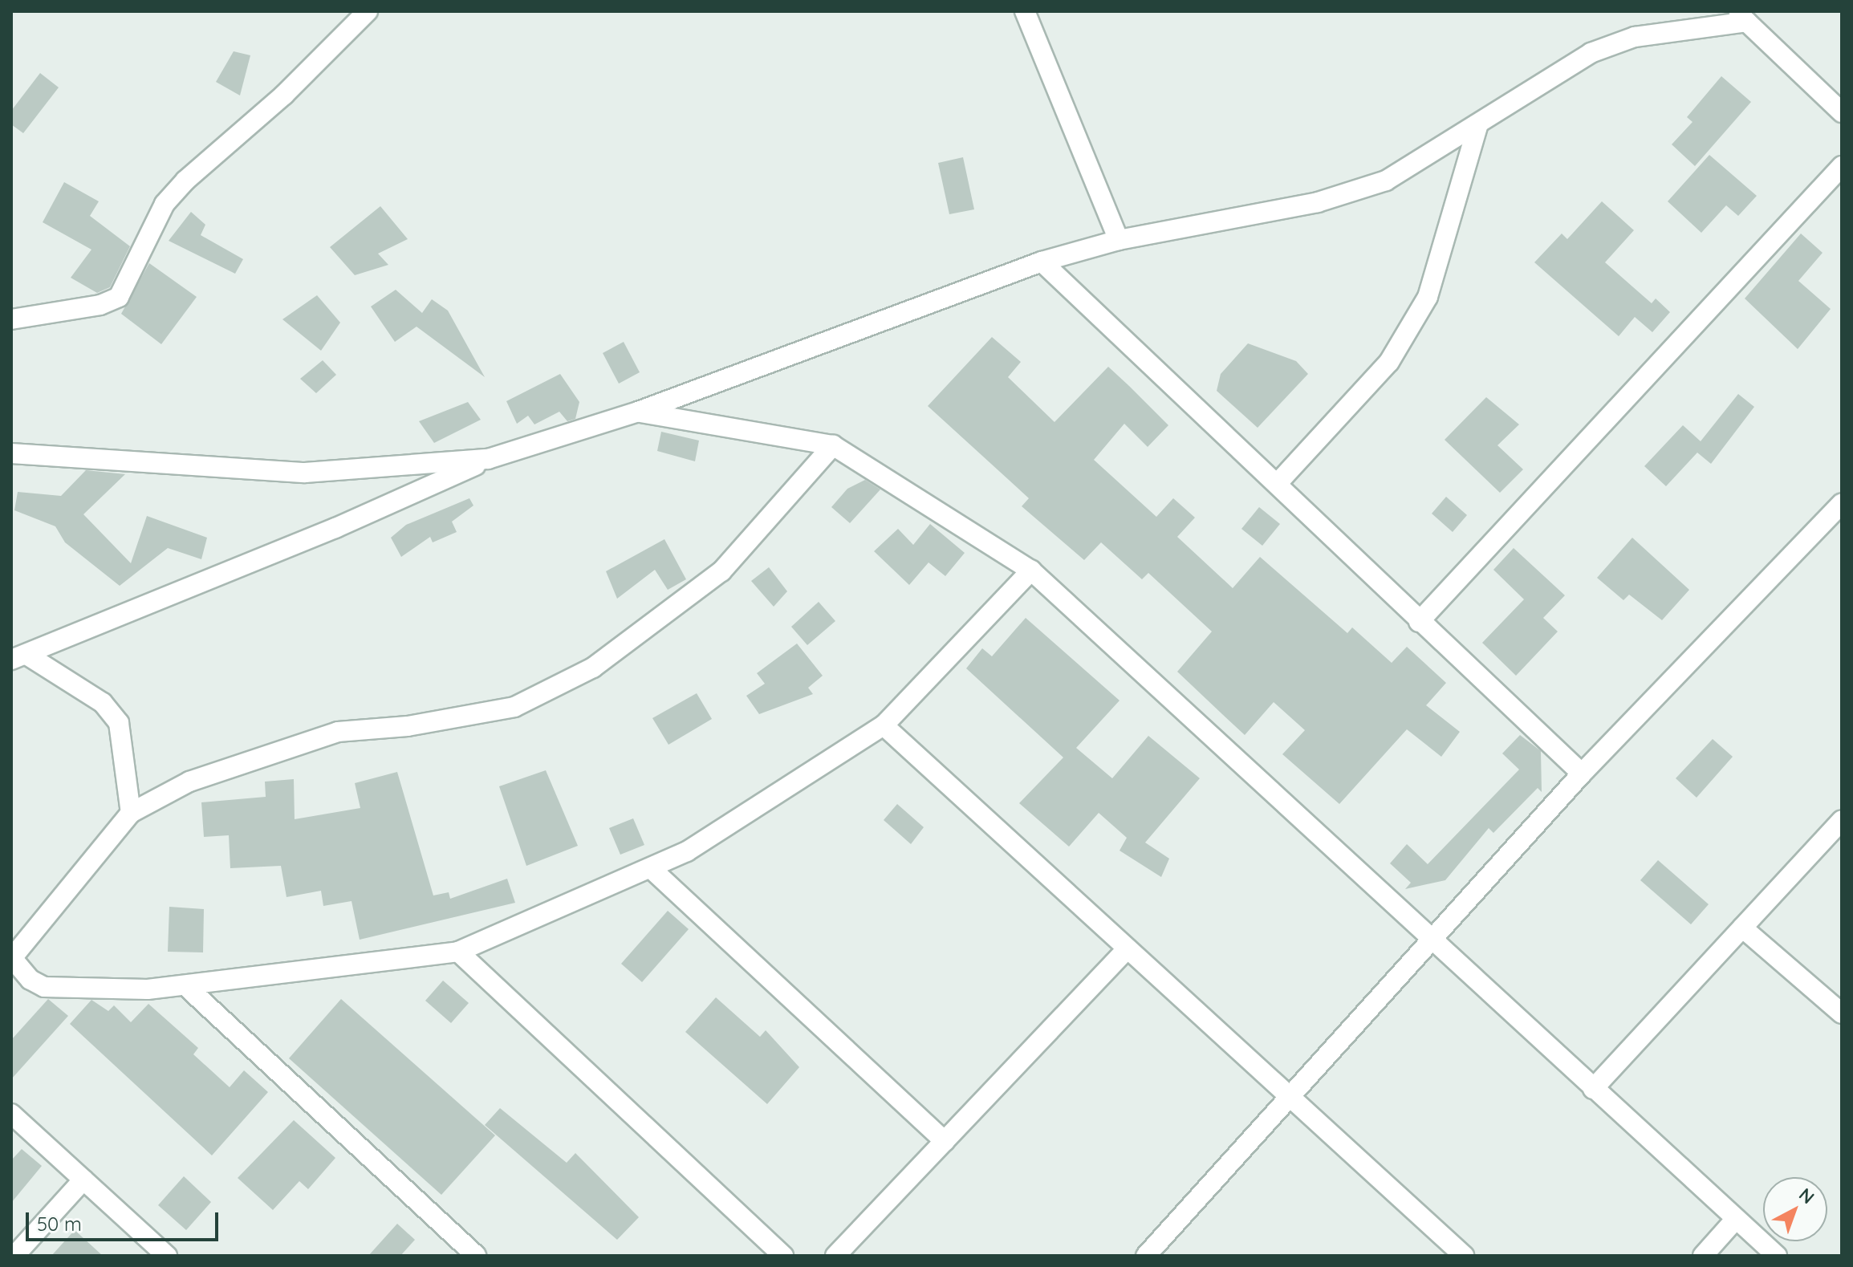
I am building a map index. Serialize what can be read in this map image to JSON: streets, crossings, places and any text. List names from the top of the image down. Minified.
{"scale_bar":"50 m","north":"top right"}
